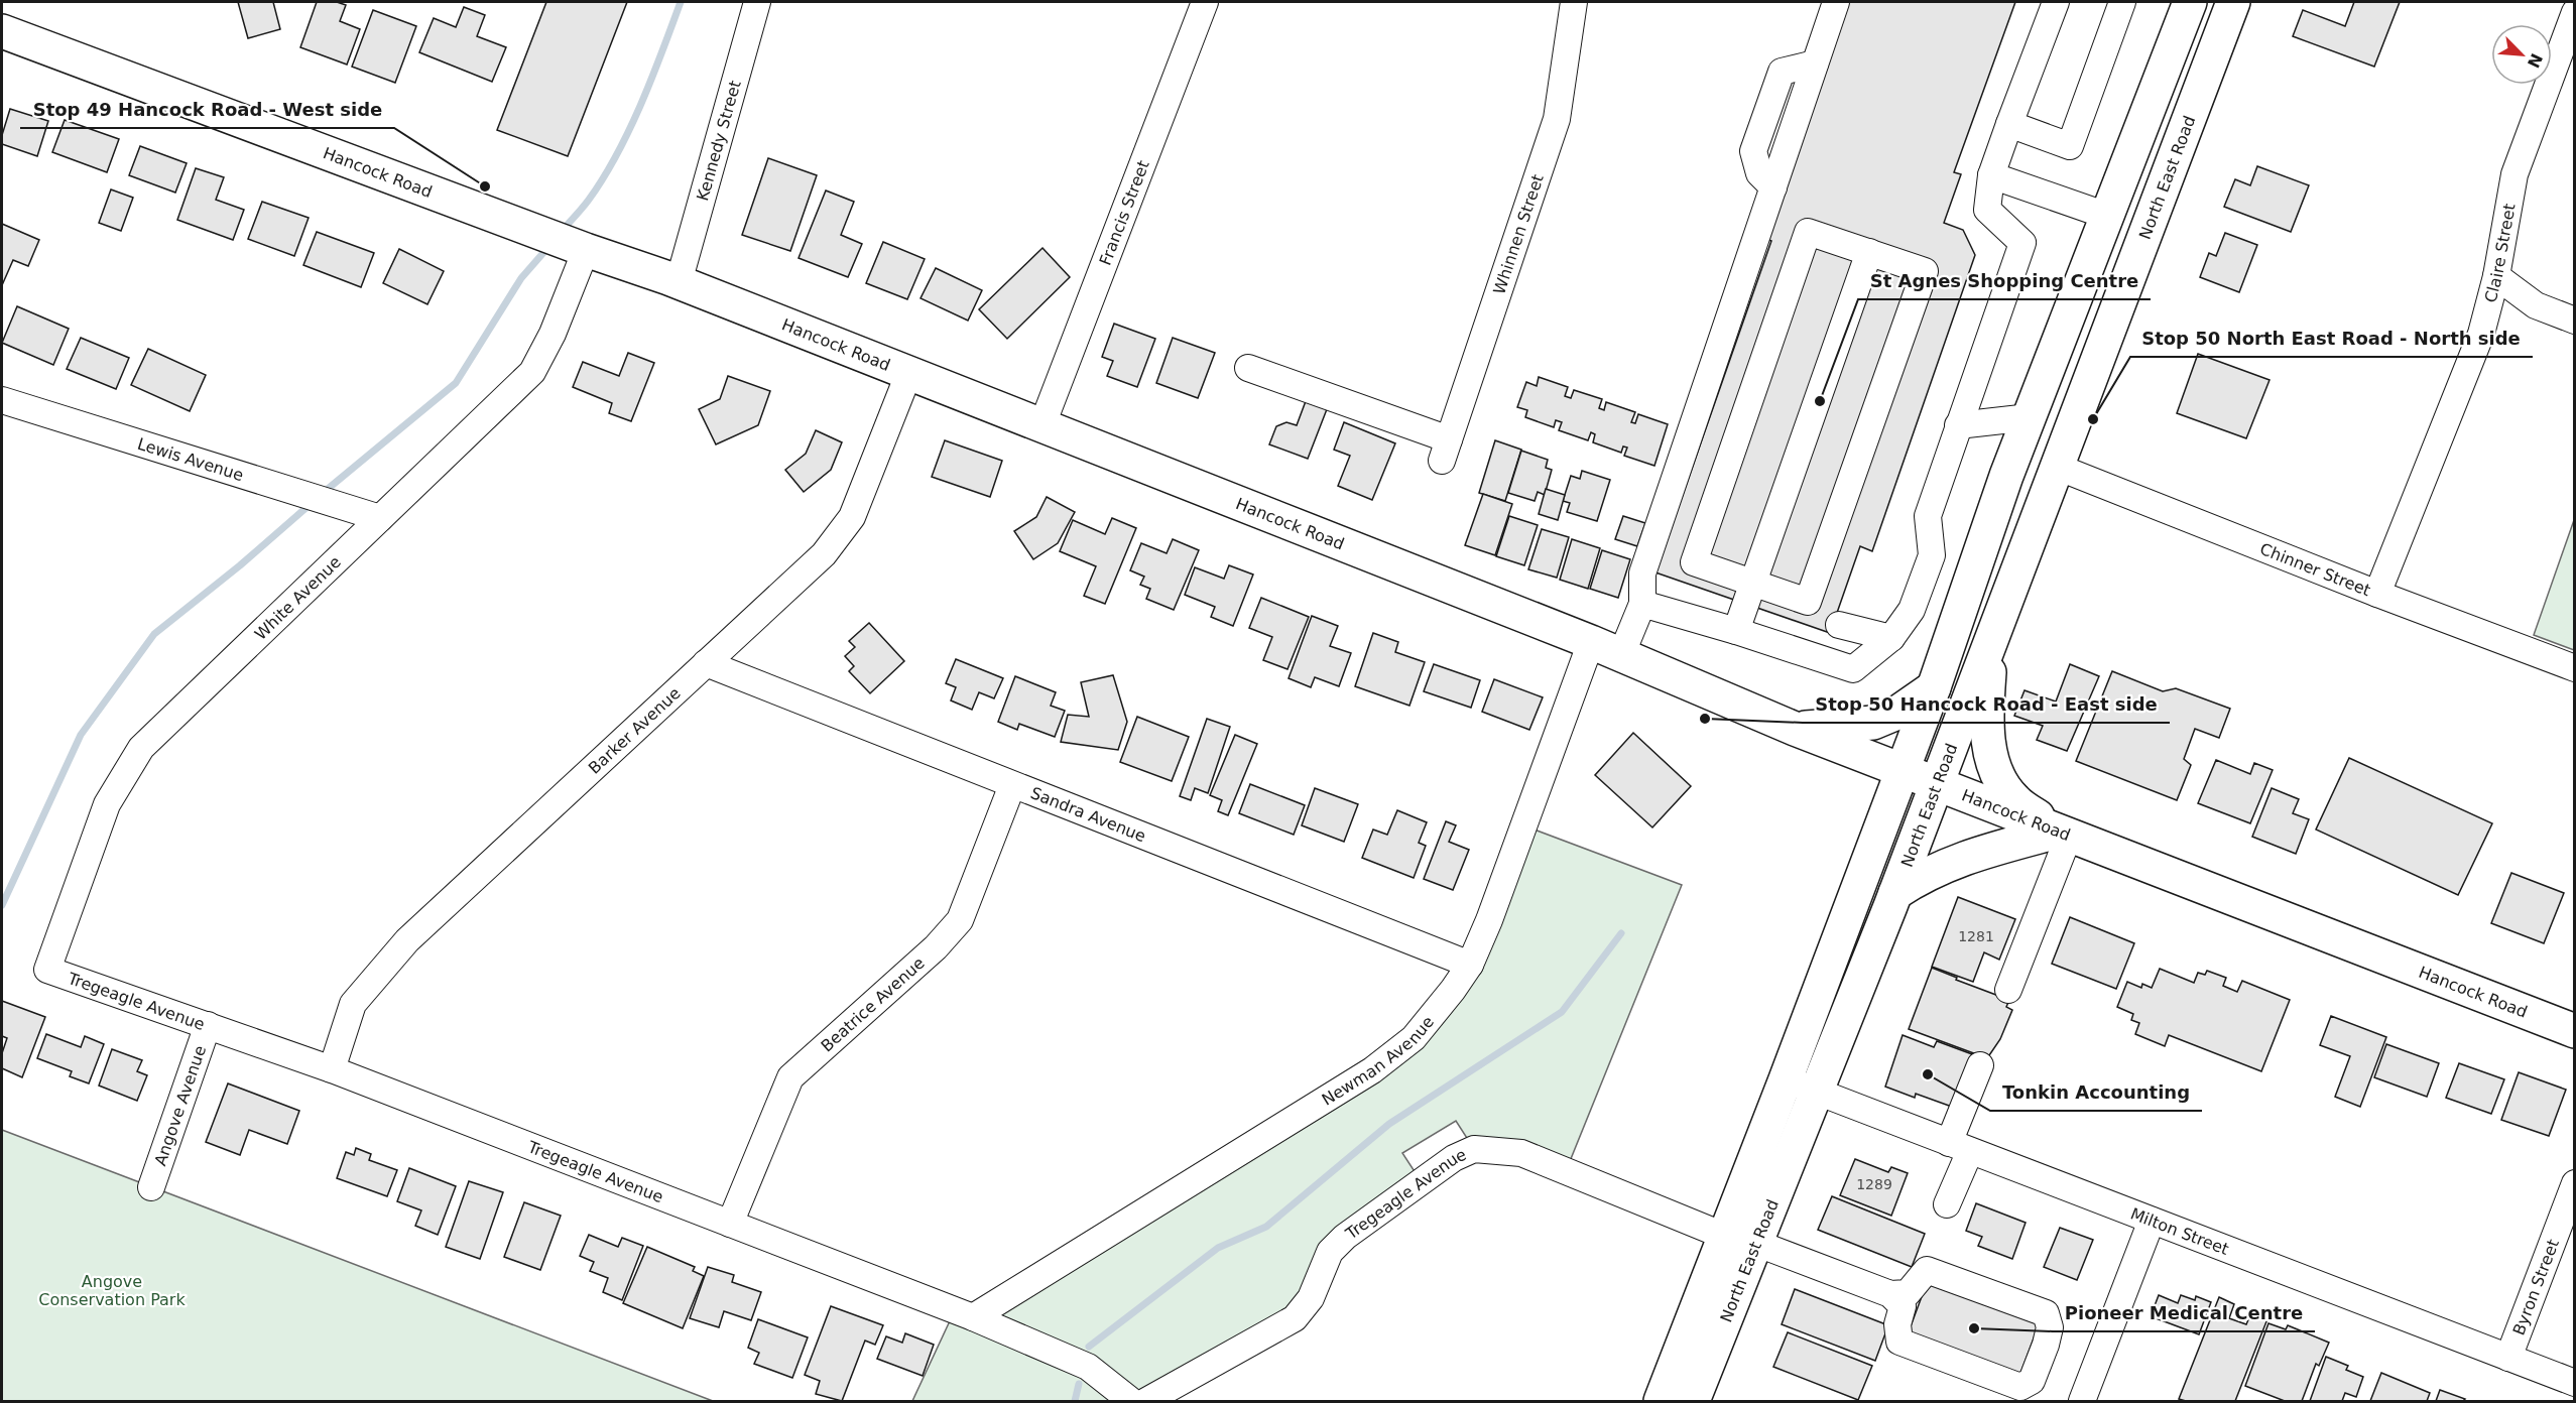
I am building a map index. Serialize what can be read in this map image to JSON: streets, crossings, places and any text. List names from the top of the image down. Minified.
{"streets":{"main road":["Hancock Road","North East Road"],"street":["Kennedy Street","Francis Street","Whinnen Street","Claire Street","Lewis Avenue","Chinner Street","White Avenue","Barker Avenue","Sandra Avenue","Tregeagle Avenue","Beatrice Avenue","Newman Avenue","Angove Avenue","Milton Street","Byron Street"]},"crossings":[["Kennedy Street","Hancock Road"],["Hancock Road","North East Road"],["Hancock Road","Francis Street"],["Hancock Road","White Avenue"],["Hancock Road","Barker Avenue"],["Hancock Road","Newman Avenue"],["North East Road","Chinner Street"],["North East Road","Tregeagle Avenue"],["North East Road","Milton Street"],["Claire Street","Chinner Street"],["Lewis Avenue","White Avenue"],["White Avenue","Tregeagle Avenue"],["Barker Avenue","Sandra Avenue"],["Barker Avenue","Tregeagle Avenue"],["Sandra Avenue","Beatrice Avenue"],["Sandra Avenue","Newman Avenue"],["Tregeagle Avenue","Beatrice Avenue"],["Tregeagle Avenue","Newman Avenue"],["Tregeagle Avenue","Angove Avenue"],["Milton Street","Byron Street"]],"parks":["Angove Conservation Park"],"places":["Stop 49 Hancock Road - West side","St Agnes Shopping Centre","Stop 50 North East Road - North side","Stop 50 Hancock Road - East side","Tonkin Accounting","Pioneer Medical Centre"],"house_numbers":["1281","1289"],"north":"bottom right"}
